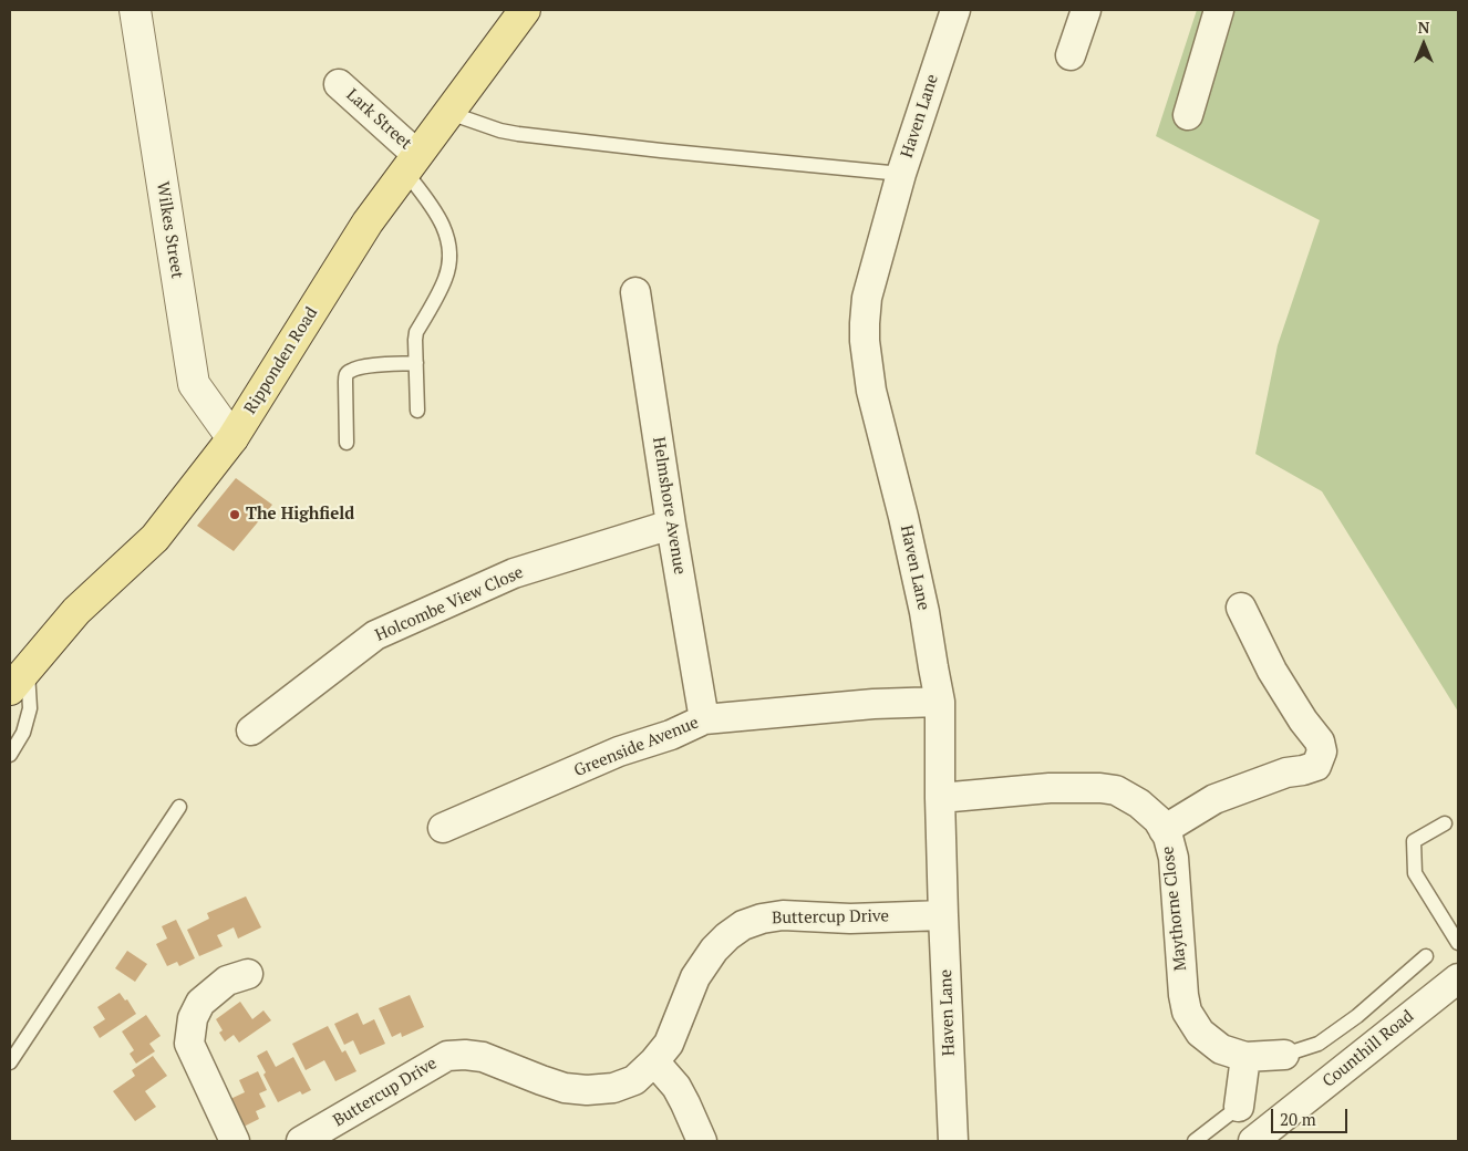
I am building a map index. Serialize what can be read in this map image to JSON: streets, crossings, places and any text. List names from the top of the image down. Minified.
{"streets":{"main road":["Ripponden Road"],"street":["Haven Lane","Lark Street","Wilkes Street","Helmshore Avenue","Holcombe View Close","Greenside Avenue","Maythorne Close","Buttercup Drive","Counthill Road"]},"crossings":[["Haven Lane","Greenside Avenue"],["Haven Lane","Maythorne Close"],["Haven Lane","Buttercup Drive"],["Lark Street","Ripponden Road"],["Wilkes Street","Ripponden Road"],["Helmshore Avenue","Holcombe View Close"],["Helmshore Avenue","Greenside Avenue"]],"places":["The Highfield"],"scale_bar":"20 m","north":"top"}
